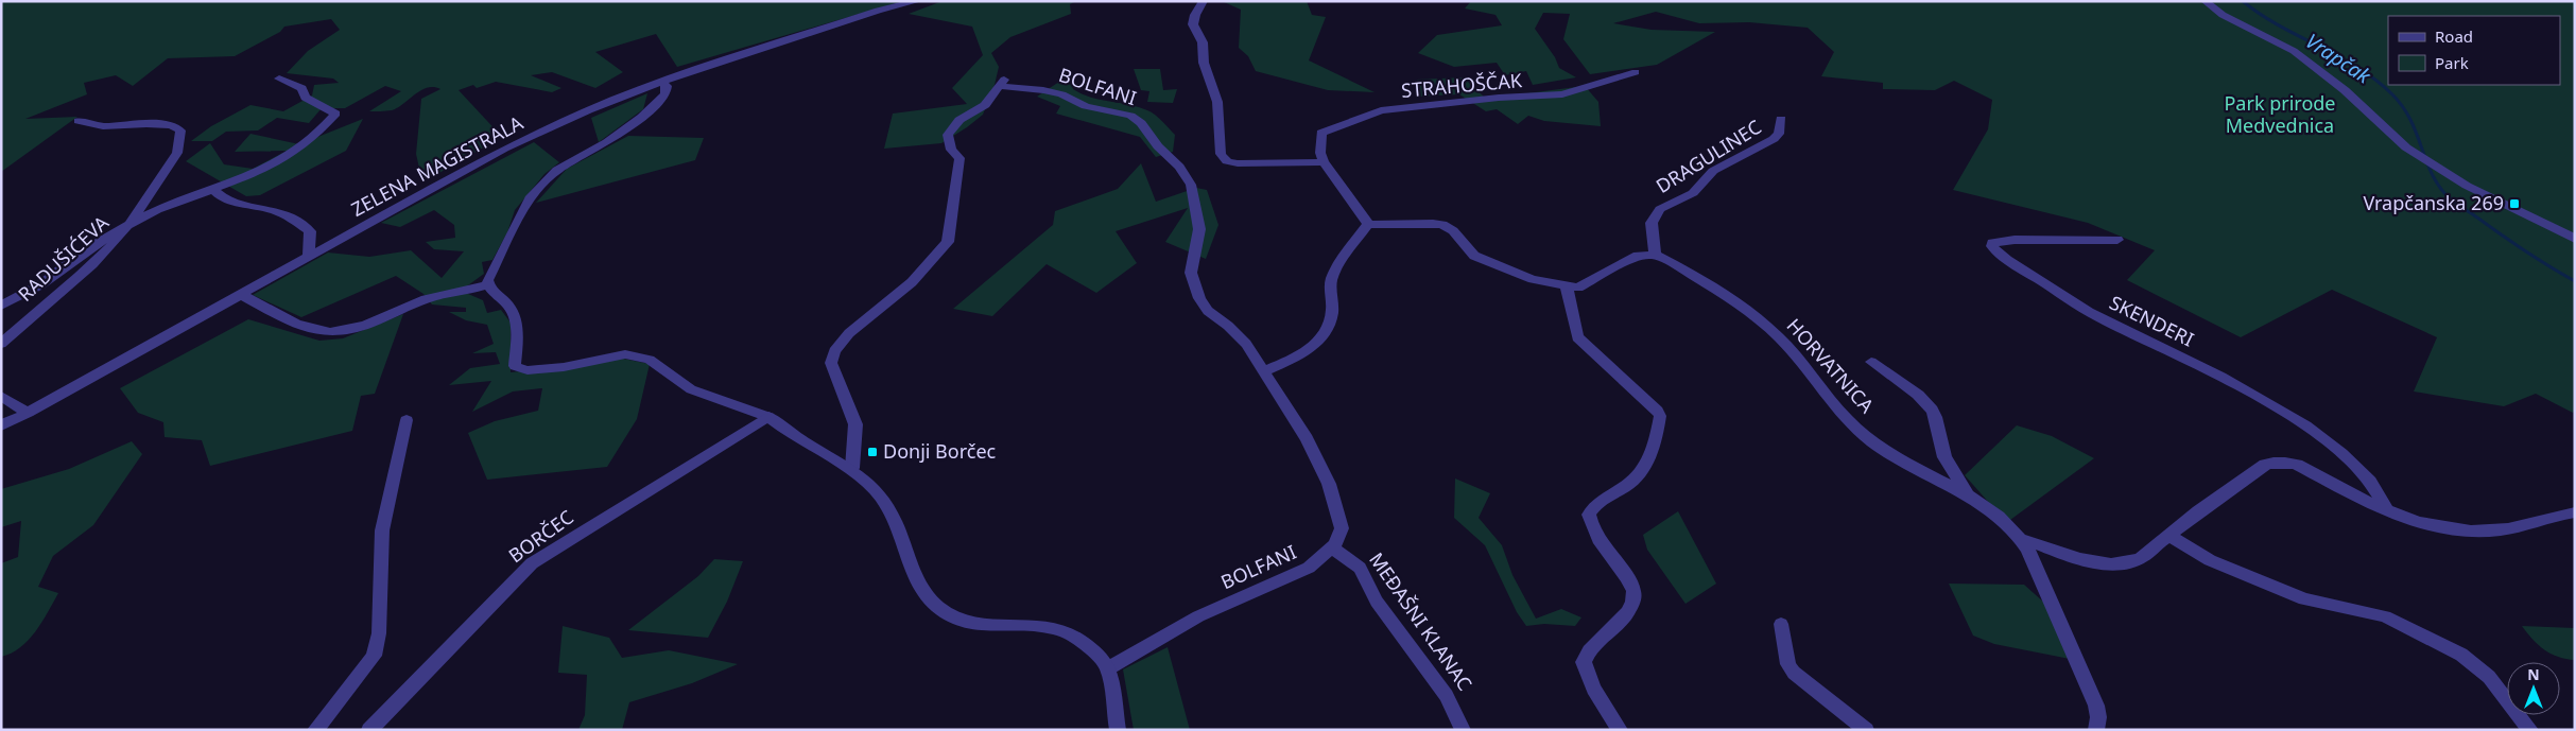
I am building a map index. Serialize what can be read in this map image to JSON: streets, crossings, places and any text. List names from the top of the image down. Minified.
{"streets":{"street":["STRAHOŠČAK","BOLFANI","DRAGULINEC","ZELENA MAGISTRALA","RADUŠIĆEVA","SKENDERI","HORVATNICA","BORČEC","MEĐAŠNI KLANAC"]},"crossings":[["BOLFANI","MEĐAŠNI KLANAC"],["DRAGULINEC","HORVATNICA"]],"water":["Vrapčak"],"parks":["Park prirode Medvednica"],"places":{"transit":["Vrapčanska 269","Donji Borčec"]},"legend":["Road","Park"],"north":"top"}
